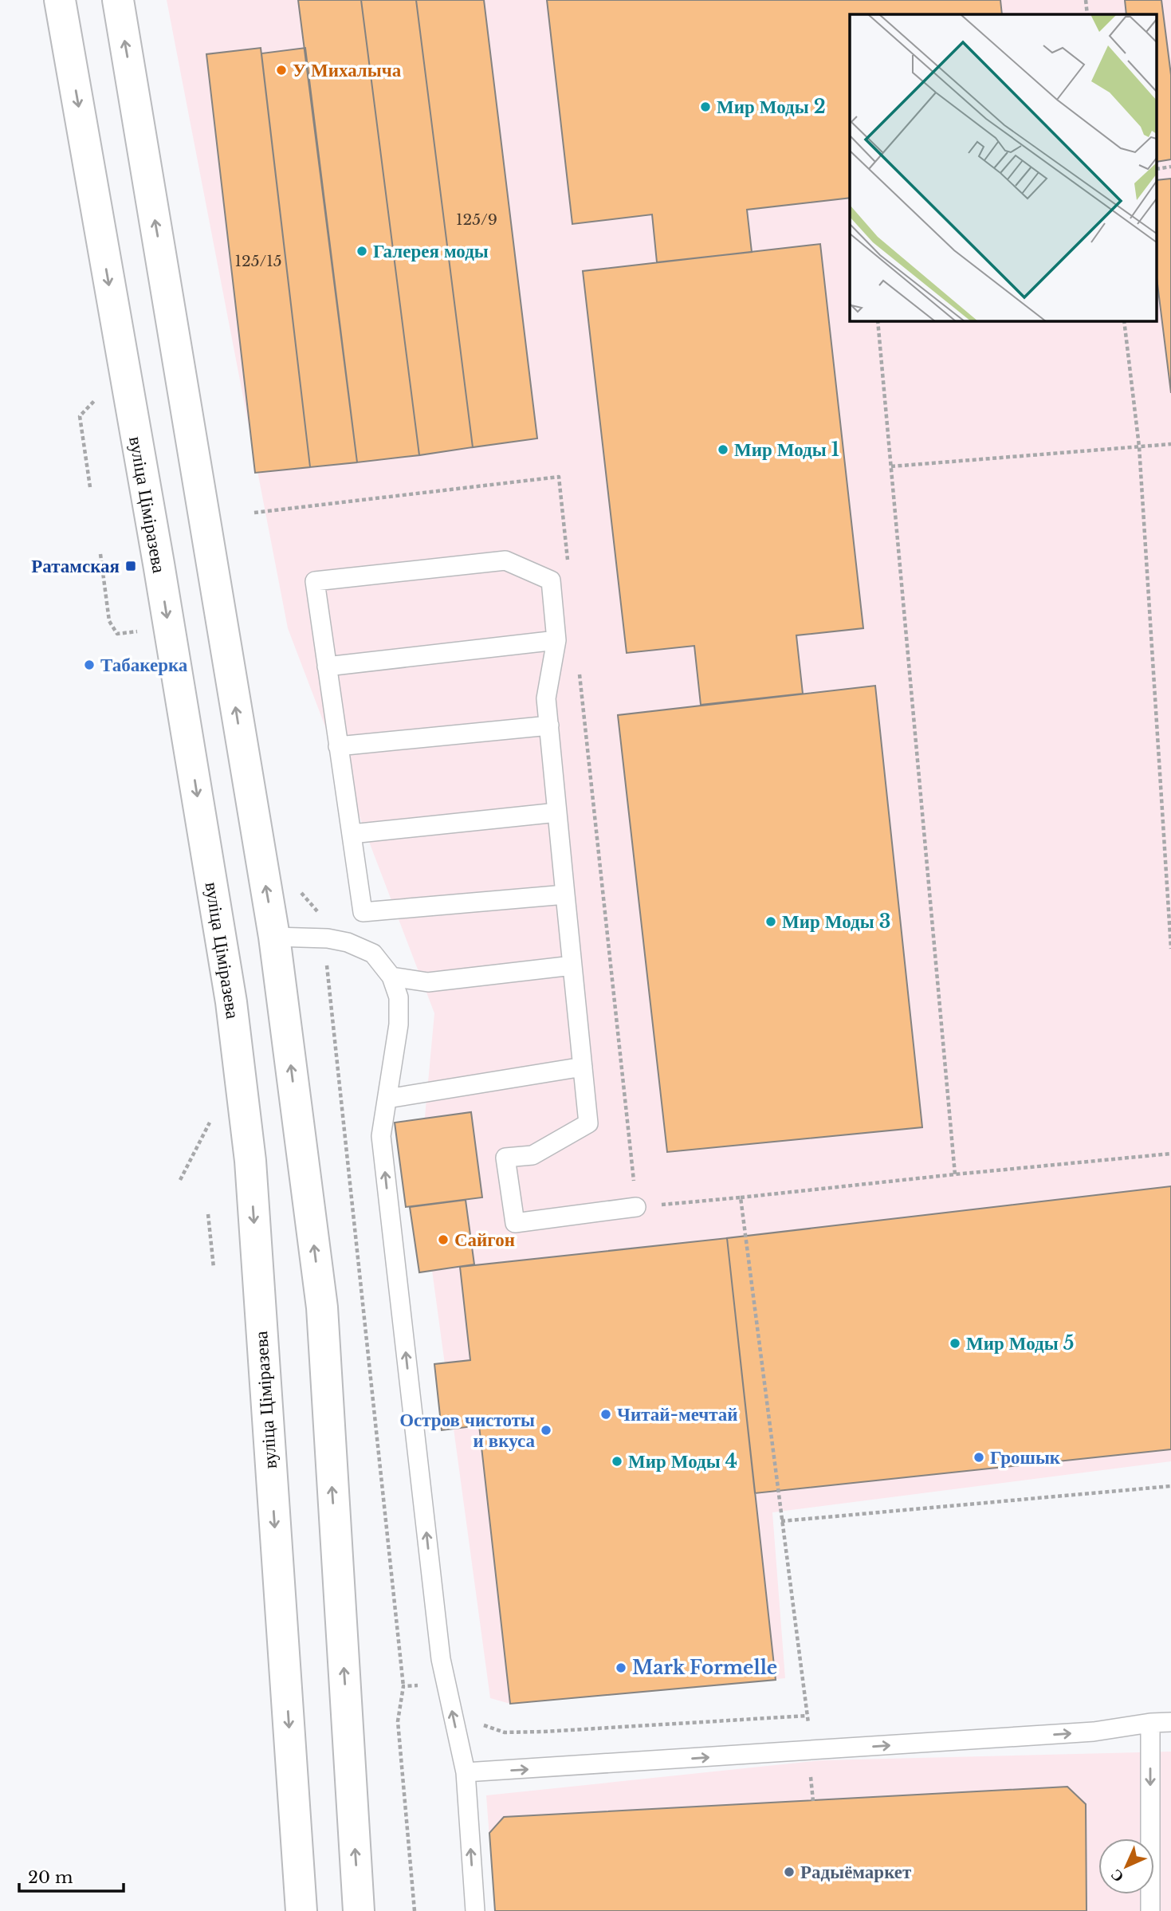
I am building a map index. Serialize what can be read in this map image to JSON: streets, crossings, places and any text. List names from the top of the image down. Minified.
{"streets":{"main road":["вуліца Ціміразева"]},"places":{"other":["У Михалыча","Мир Моды 2","Галерея моды","Мир Моды 1","Табакерка","Мир Моды 3","Сайгон","Мир Моды 5","Читай-мечтай","Остров чистоты и вкуса","Грошык","Мир Моды 4","Mark Formelle","Радыёмаркет"],"transit":["Ратамская"]},"house_numbers":["125/9","125/15"],"scale_bar":"20 m","north":"bottom left"}
